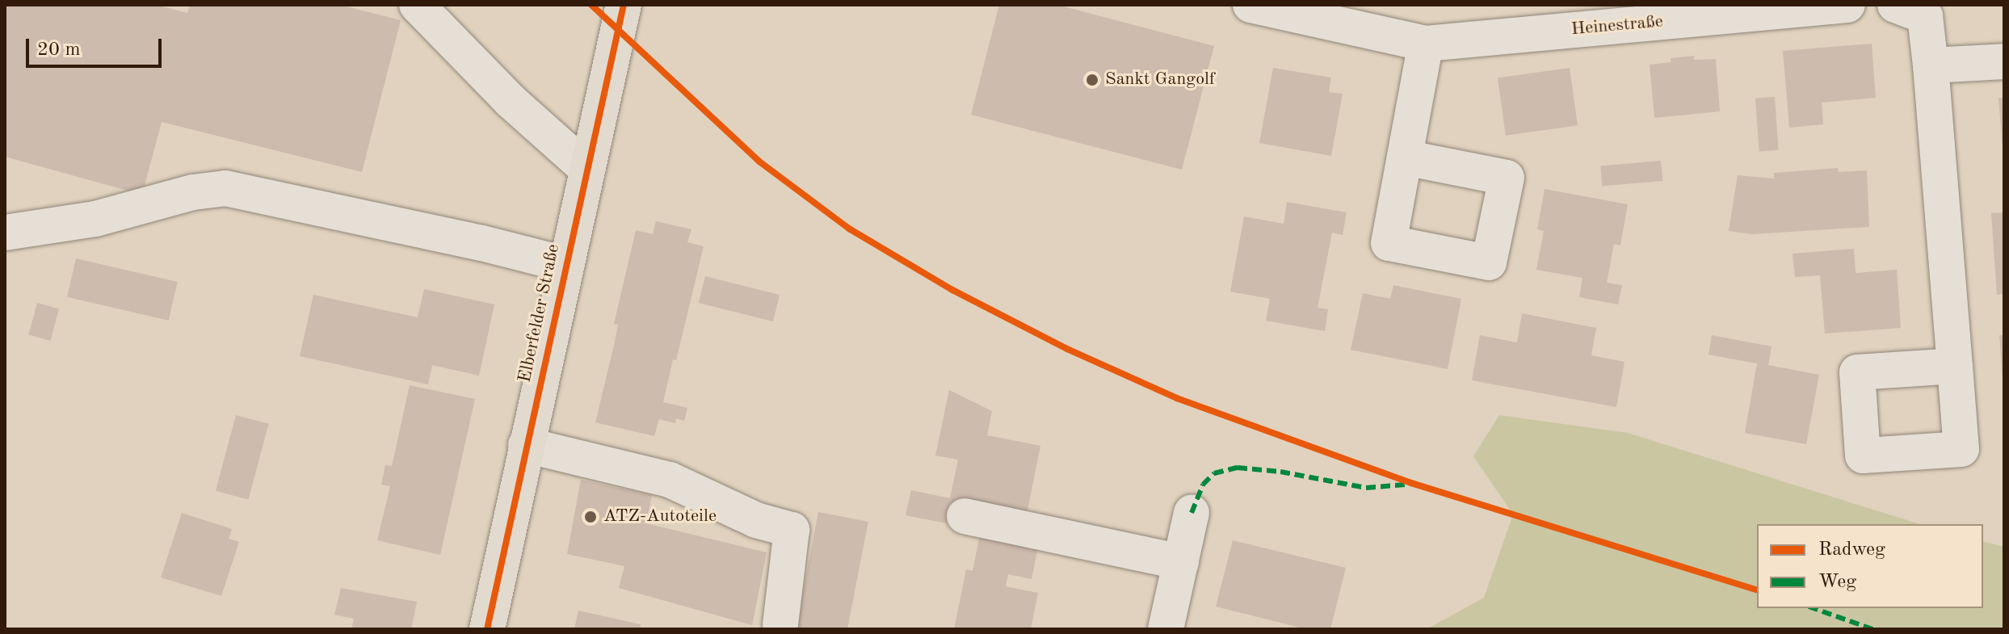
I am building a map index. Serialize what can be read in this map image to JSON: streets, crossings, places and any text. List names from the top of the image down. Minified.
{"streets":{"main road":["Elberfelder Straße"],"street":["Heinestraße"]},"places":["Sankt Gangolf","ATZ-Autoteile"],"legend":["Radweg","Weg"],"scale_bar":"20 m"}
